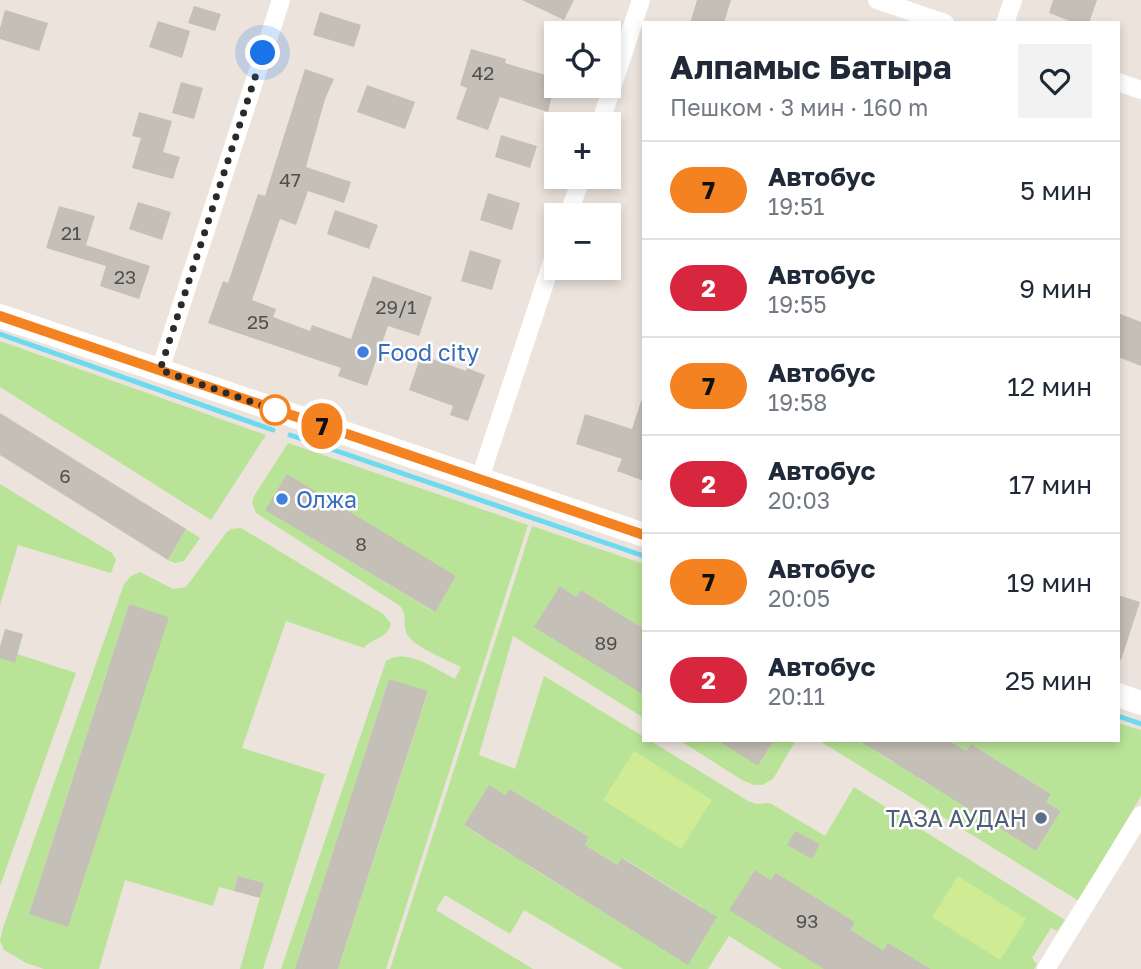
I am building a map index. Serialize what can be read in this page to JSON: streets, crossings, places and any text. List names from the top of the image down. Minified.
{"places":["Food city","Олжа","ТАЗА АУДАН"],"lines":["bus line 7"],"house_numbers":["42","47","21","23","29/1","25","6","8","89","93"],"page":{"on_map":"7","map_buttons":["+","−"],"heading":["Алпамыс Батыра","Пешком · 3 мин · 160 m"],"list":[{"mark":"7","name":"Автобус","note":"19:51","value":"5 мин"},{"mark":"2","name":"Автобус","note":"19:55","value":"9 мин"},{"mark":"7","name":"Автобус","note":"19:58","value":"12 мин"},{"mark":"2","name":"Автобус","note":"20:03","value":"17 мин"},{"mark":"7","name":"Автобус","note":"20:05","value":"19 мин"},{"mark":"2","name":"Автобус","note":"20:11","value":"25 мин"}]}}
